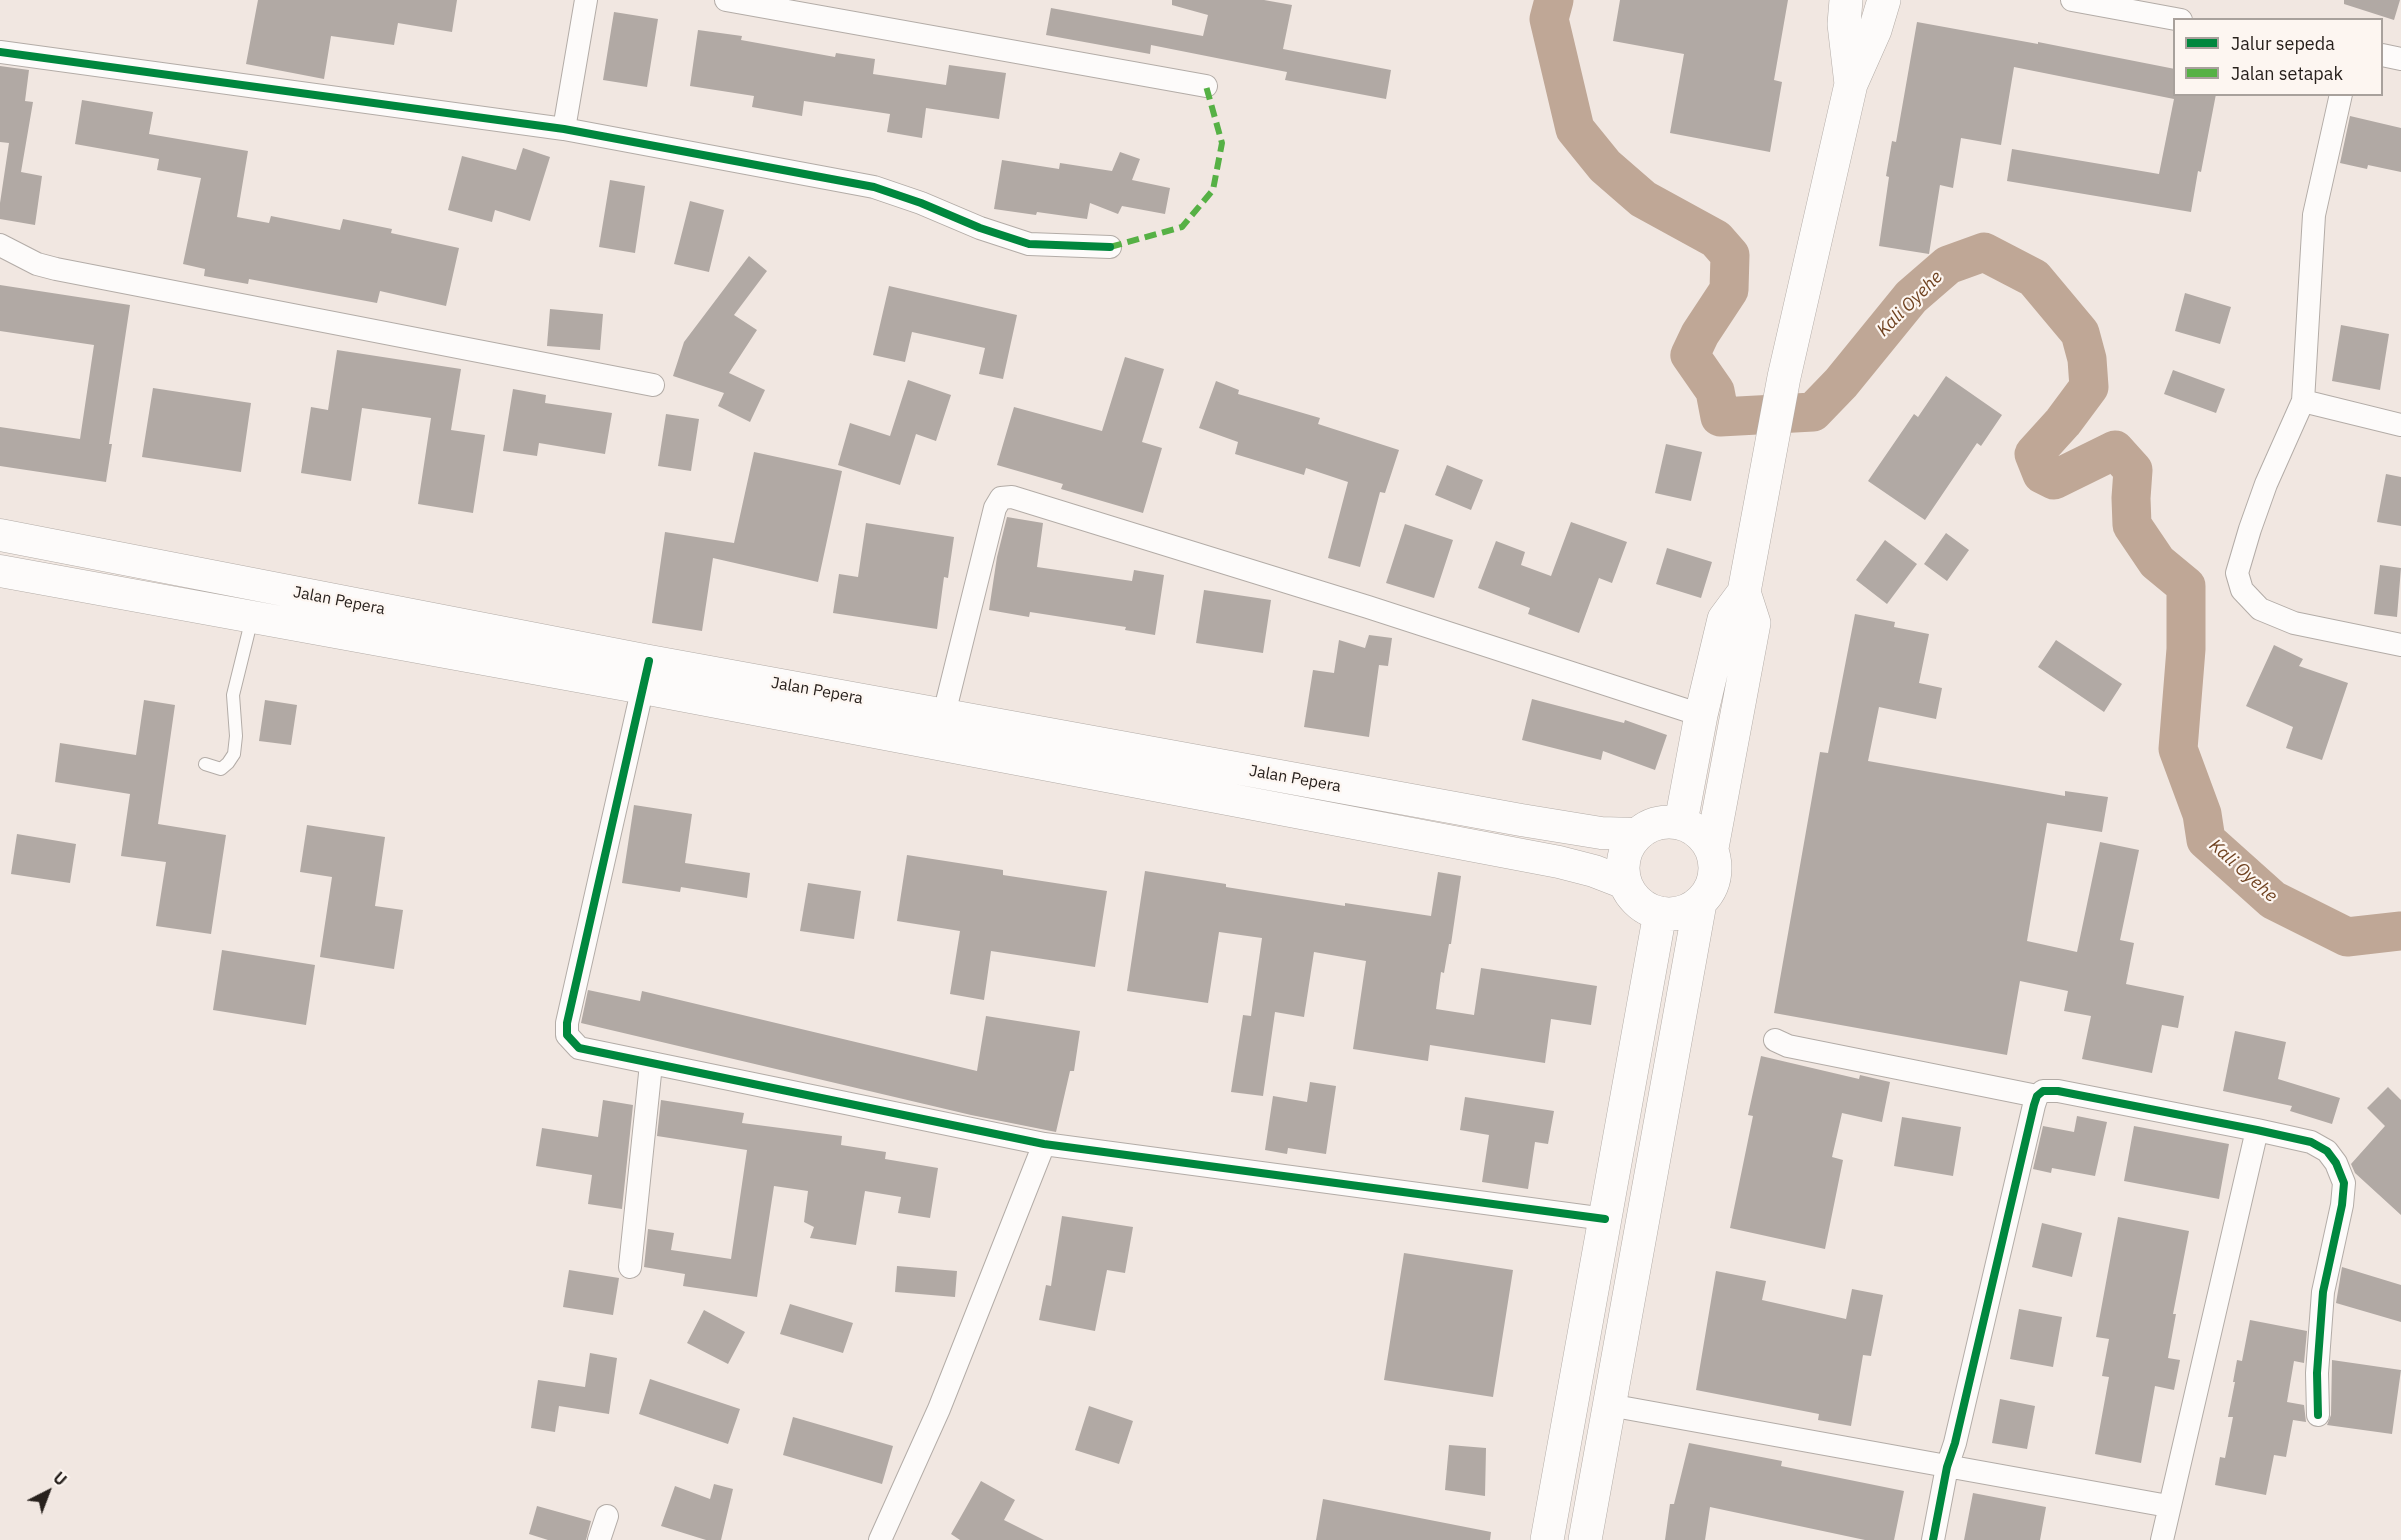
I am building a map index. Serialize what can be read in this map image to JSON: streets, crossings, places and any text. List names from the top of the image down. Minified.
{"streets":{"main road":["Jalan Pepera"]},"water":["Kali Oyehe"],"legend":["Jalur sepeda","Jalan setapak"],"north":"top right"}
